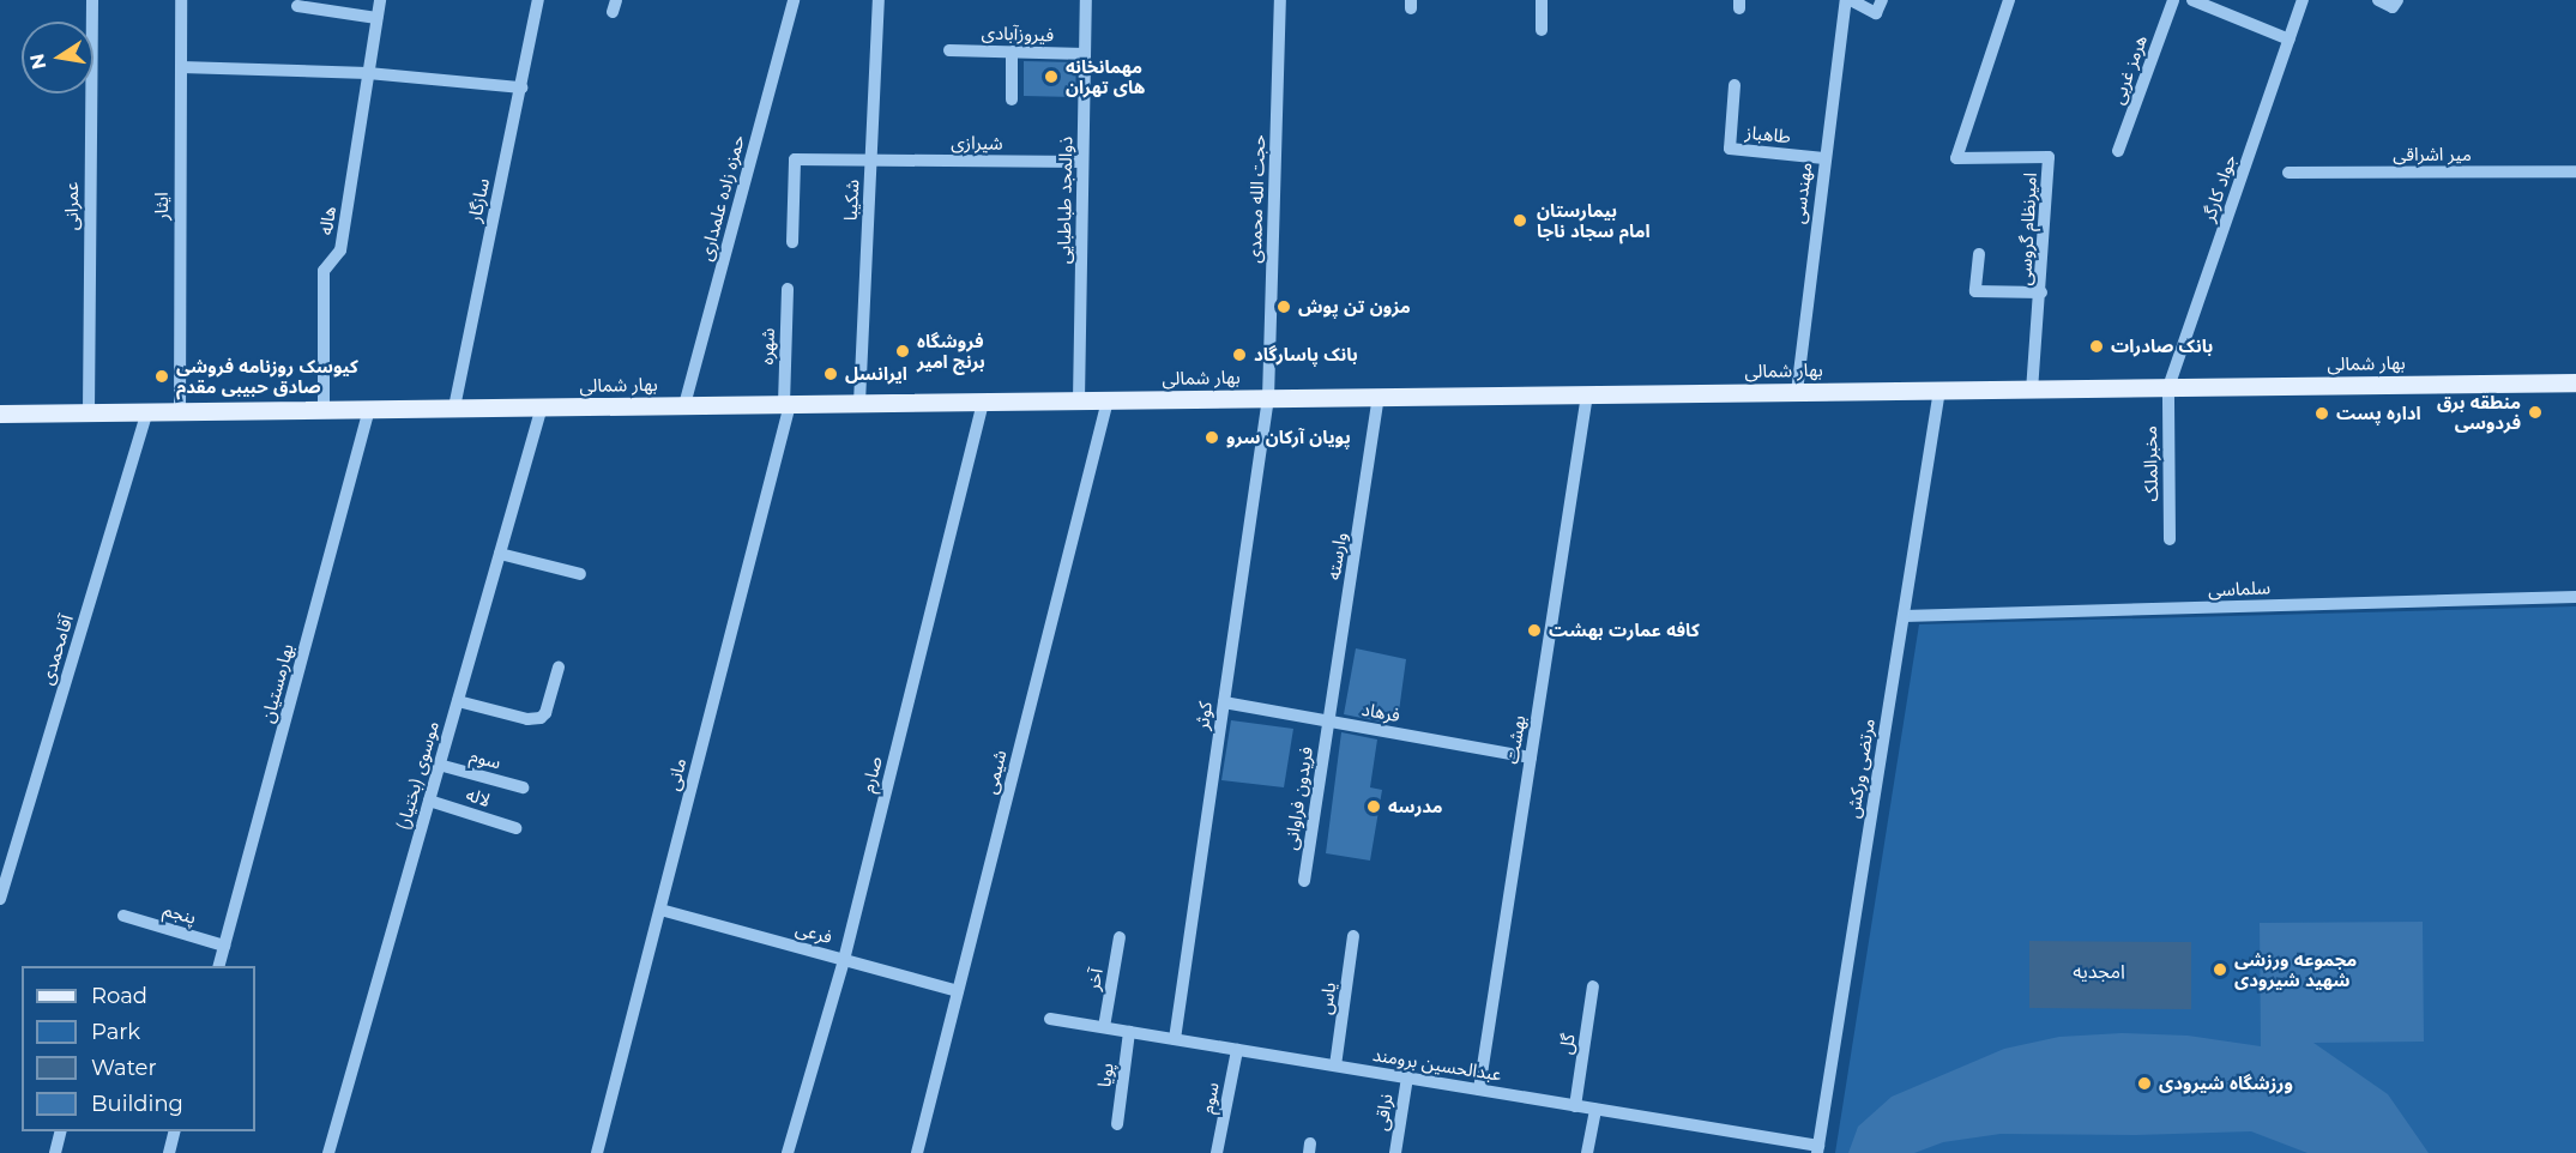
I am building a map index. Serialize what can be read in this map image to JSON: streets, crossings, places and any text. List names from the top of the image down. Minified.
{"streets":{"main road":["بهار شمالی"],"street":["فیروزآبادی","هرمز غربی","طاهباز","شیرازی","میر اشراقی","جواد کارگر","مهندسی","حمزه زاده علمداری","حجت الله محمدی","سازگار","شکیبا","ذوالمجد طباطبایی","عمرانی","ایثار","هاله","امیرنظام گروسی","شهره","مخبرالملک","وارسته","سلماسی","آقامحمدی","بهارمستیان","فرهاد","کوثر","بهشت","سوم","مرتضی ورکش","شیمی","مانی","صارم","موسوی (بختیار)","لاله","فریدون فراوانی","پنجم","فرعی","آخر","یاس","گل","عبدالحسین برومند","پویا","نراقی"]},"crossings":[["فیروزآبادی","ذوالمجد طباطبایی"],["طاهباز","مهندسی"],["شیرازی","شکیبا"],["شیرازی","ذوالمجد طباطبایی"],["جواد کارگر","بهار شمالی"],["جواد کارگر","مخبرالملک"],["مهندسی","بهار شمالی"],["حمزه زاده علمداری","بهار شمالی"],["حجت الله محمدی","بهار شمالی"],["حجت الله محمدی","کوثر"],["سازگار","بهار شمالی"],["شکیبا","بهار شمالی"],["ذوالمجد طباطبایی","بهار شمالی"],["عمرانی","بهار شمالی"],["ایثار","بهار شمالی"],["هاله","بهار شمالی"],["امیرنظام گروسی","بهار شمالی"],["شهره","بهار شمالی"],["شهره","مانی"],["بهار شمالی","مخبرالملک"],["بهار شمالی","وارسته"],["بهار شمالی","آقامحمدی"],["بهار شمالی","بهارمستیان"],["بهار شمالی","کوثر"],["بهار شمالی","بهشت"],["بهار شمالی","مرتضی ورکش"],["بهار شمالی","شیمی"],["بهار شمالی","مانی"],["بهار شمالی","صارم"],["بهار شمالی","موسوی (بختیار)"],["وارسته","فرهاد"],["وارسته","فریدون فراوانی"],["سلماسی","مرتضی ورکش"],["بهارمستیان","پنجم"],["فرهاد","کوثر"],["فرهاد","بهشت"],["فرهاد","فریدون فراوانی"],["کوثر","عبدالحسین برومند"],["بهشت","عبدالحسین برومند"],["سوم","موسوی (بختیار)"],["سوم","عبدالحسین برومند"],["مرتضی ورکش","عبدالحسین برومند"],["شیمی","فرعی"],["مانی","فرعی"],["صارم","فرعی"],["موسوی (بختیار)","لاله"],["آخر","عبدالحسین برومند"],["یاس","عبدالحسین برومند"],["گل","عبدالحسین برومند"],["عبدالحسین برومند","پویا"],["عبدالحسین برومند","نراقی"]],"districts":["امجدیه"],"places":["مهمانخانه های تهران","بیمارستان امام سجاد ناجا","مزون تن پوش","بانک صادرات","فروشگاه برنج امیر","بانک پاسارگاد","ایرانسل","کیوسک روزنامه فروشی صادق حبیبی مقدم","منطقه برق فردوسی","اداره پست","پویان آرکان سرو","کافه عمارت بهشت","مدرسه","مجموعه ورزشی شهید شیرودی","ورزشگاه شیرودی"],"legend":["Road","Park","Water","Building"],"north":"left"}
